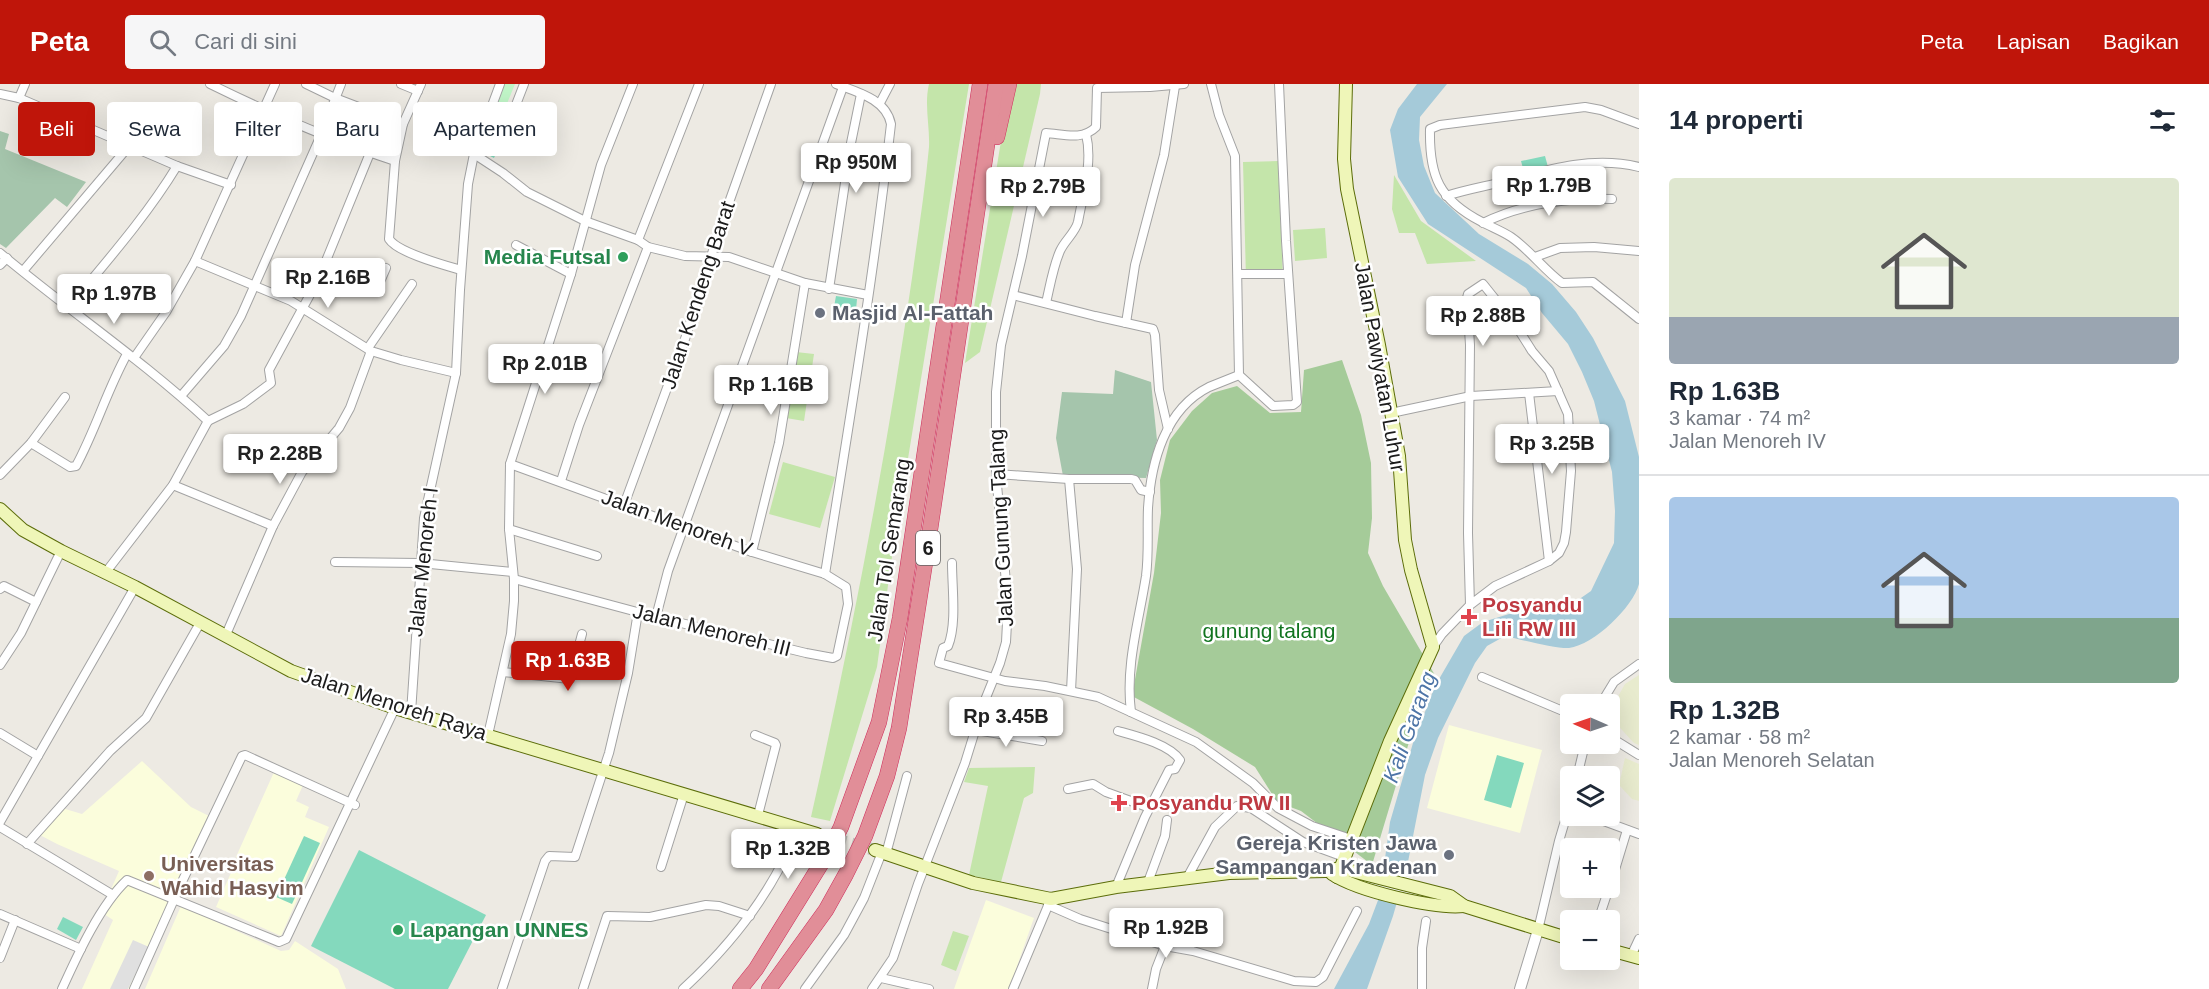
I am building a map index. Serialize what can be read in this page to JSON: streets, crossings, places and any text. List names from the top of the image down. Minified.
{"streets":{"highway":["6","Jalan Tol Semarang"],"main road":["Jalan Pawiyatan Luhur","Jalan Menoreh Raya"],"street":["Jalan Kendeng Barat","Jalan Menoreh V","Jalan Gunung Talang","Jalan Menoreh I","Jalan Menoreh III"]},"crossings":[["Jalan Kendeng Barat","Jalan Menoreh V"],["Jalan Menoreh V","Jalan Menoreh III"],["Jalan Menoreh I","Jalan Menoreh III"],["Jalan Menoreh I","Jalan Menoreh Raya"]],"water":["Kali Garang"],"parks":["gunung talang"],"places":{"other":["Media Futsal","Masjid Al-Fattah","Gereja Kristen Jawa Sampangan Kradenan","Universitas Wahid Hasyim","Lapangan UNNES"],"health":["Posyandu Lili RW III","Posyandu RW II"]},"north":"left","page":{"header":"Peta","search":"Cari di sini","nav":["Peta","Lapisan","Bagikan"],"heading":"14 properti","chip":["Beli","Sewa","Filter","Baru","Apartemen"],"price":["Rp 950M","Rp 1.79B","Rp 2.79B","Rp 2.16B","Rp 1.97B","Rp 2.88B","Rp 2.01B","Rp 1.16B","Rp 3.25B","Rp 2.28B","Rp 1.63B","Rp 3.45B","Rp 1.32B","Rp 1.92B"],"list":[{"name":"Rp 1.63B","note":"3 kamar · 74 m² · Jalan Menoreh IV"},{"name":"Rp 1.32B","note":"2 kamar · 58 m² · Jalan Menoreh Selatan"}],"map_buttons":["+","−"]}}
